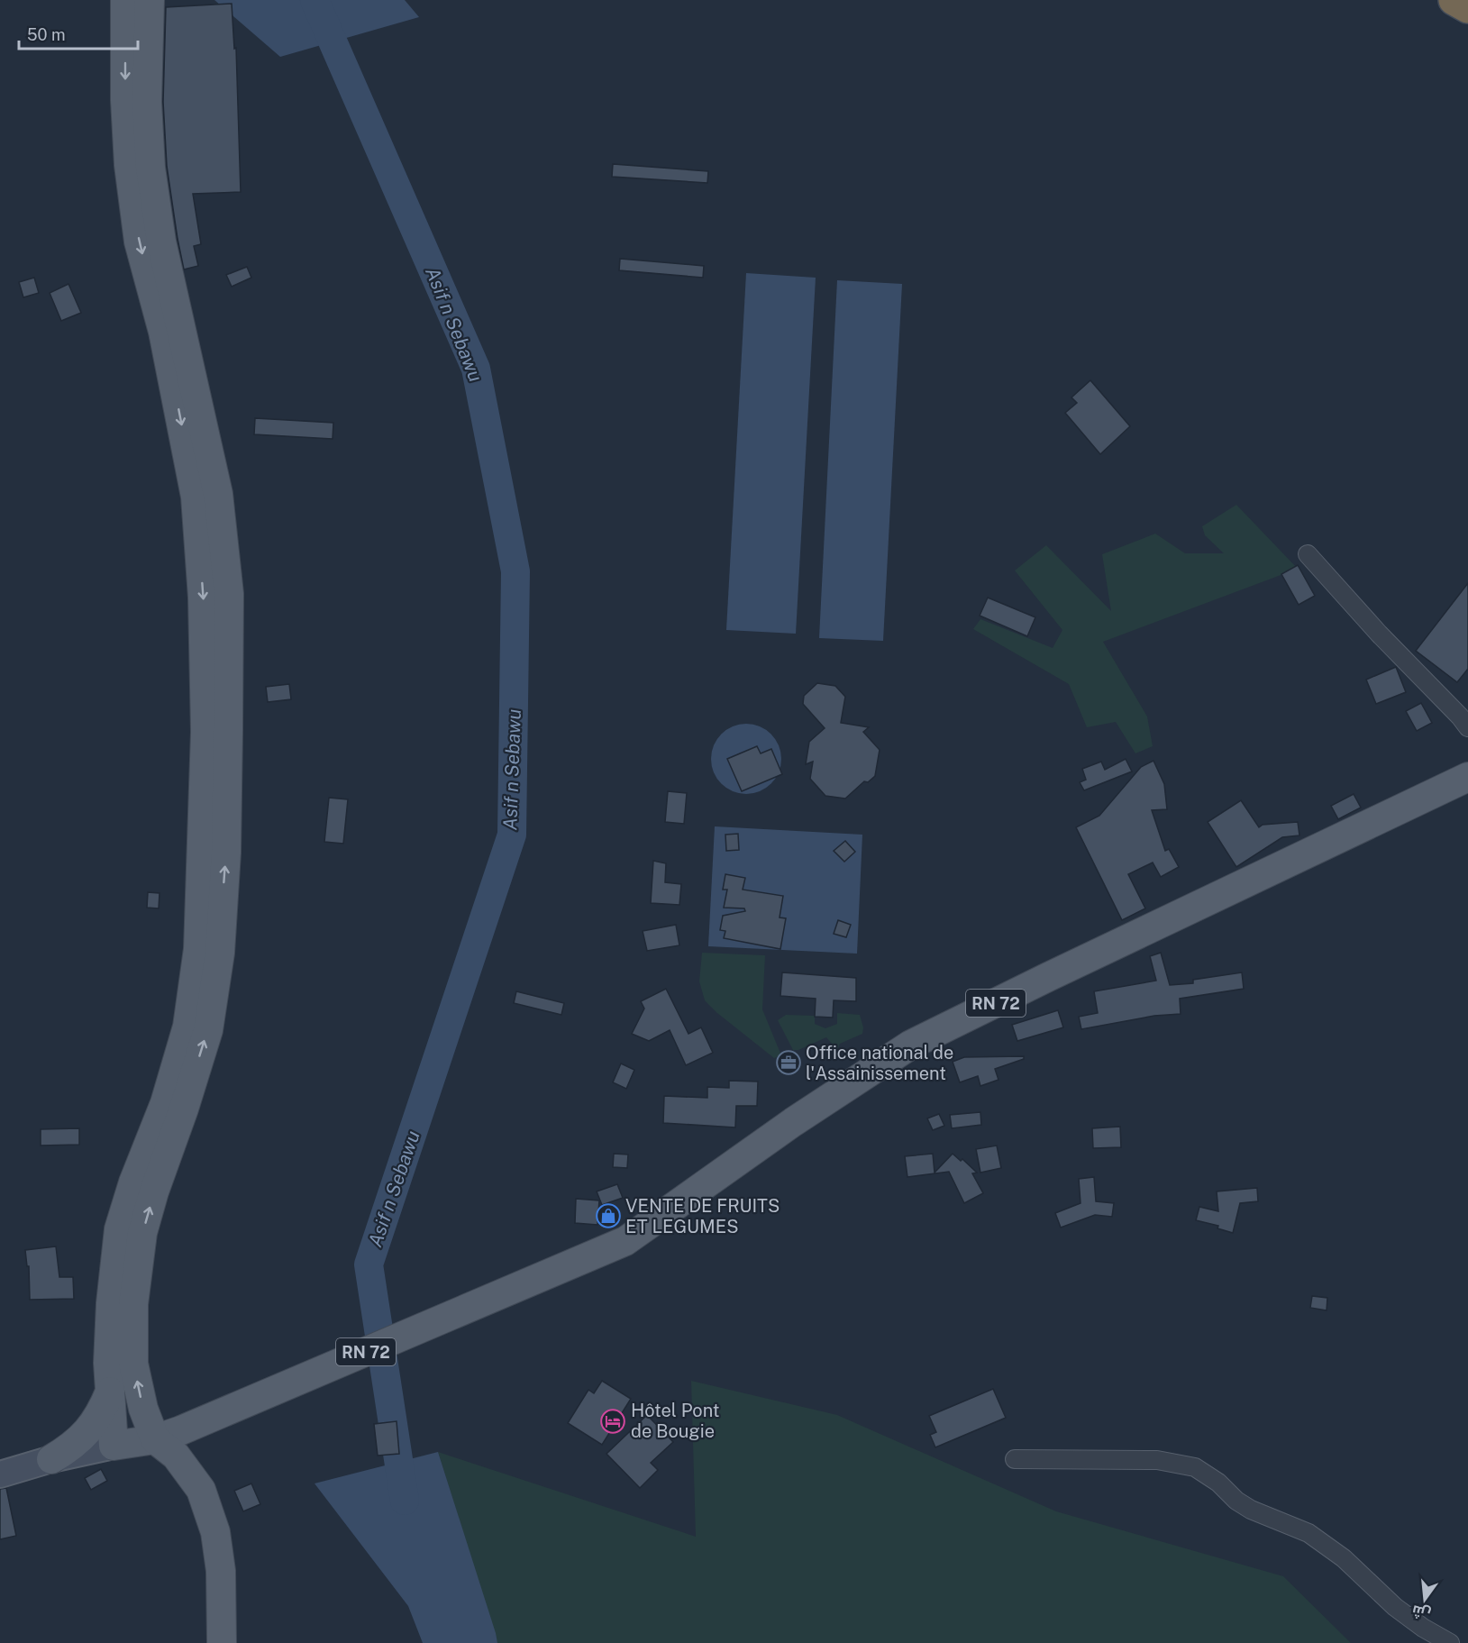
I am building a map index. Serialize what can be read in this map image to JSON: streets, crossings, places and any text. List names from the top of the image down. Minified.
{"streets":{"main road":["RN 72"]},"water":["Asif n Sebawu"],"places":{"office":["Office national de l'Assainissement"],"shop":["VENTE DE FRUITS ET LEGUMES"],"hotel":["Hôtel Pont de Bougie"]},"scale_bar":"50 m","north":"bottom"}
